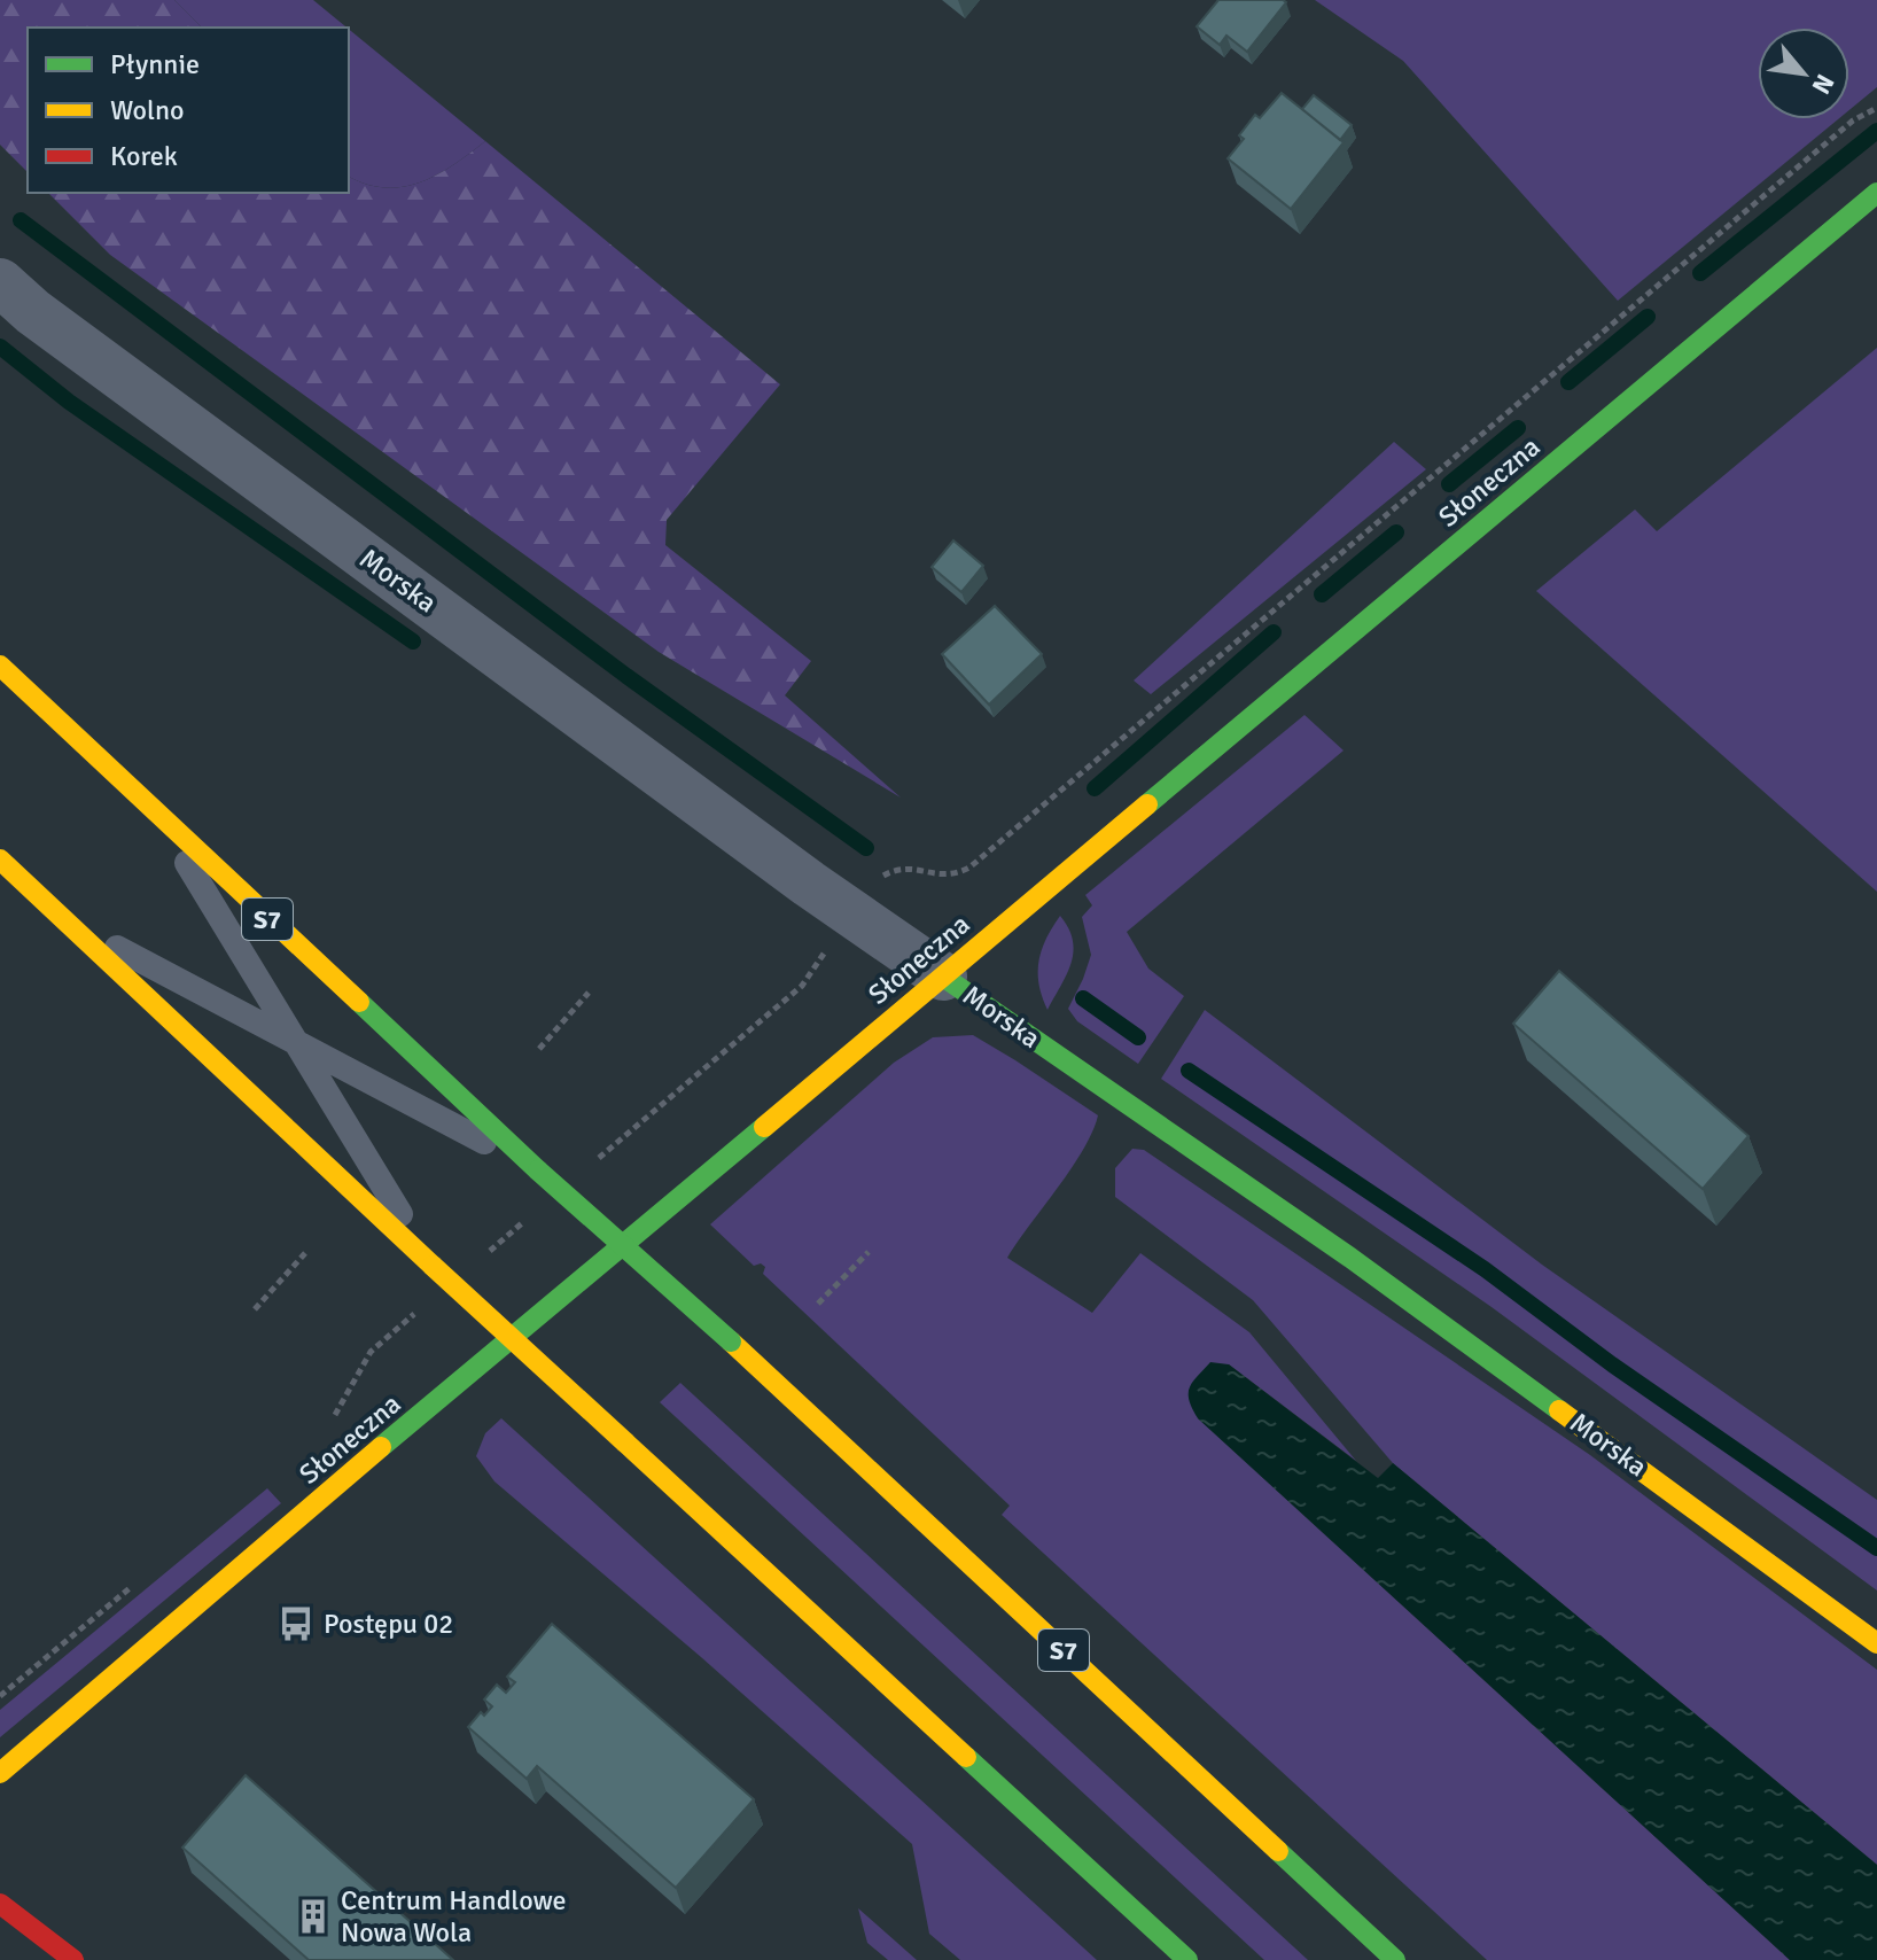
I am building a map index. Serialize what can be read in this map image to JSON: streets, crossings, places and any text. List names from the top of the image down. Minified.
{"streets":{"main road":["Słoneczna","Morska","S7"]},"crossings":[["Słoneczna","Morska"]],"places":{"bus stop":["Postępu 02"],"building":["Centrum Handlowe Nowa Wola"]},"legend":["Płynnie","Wolno","Korek"],"north":"bottom right"}
